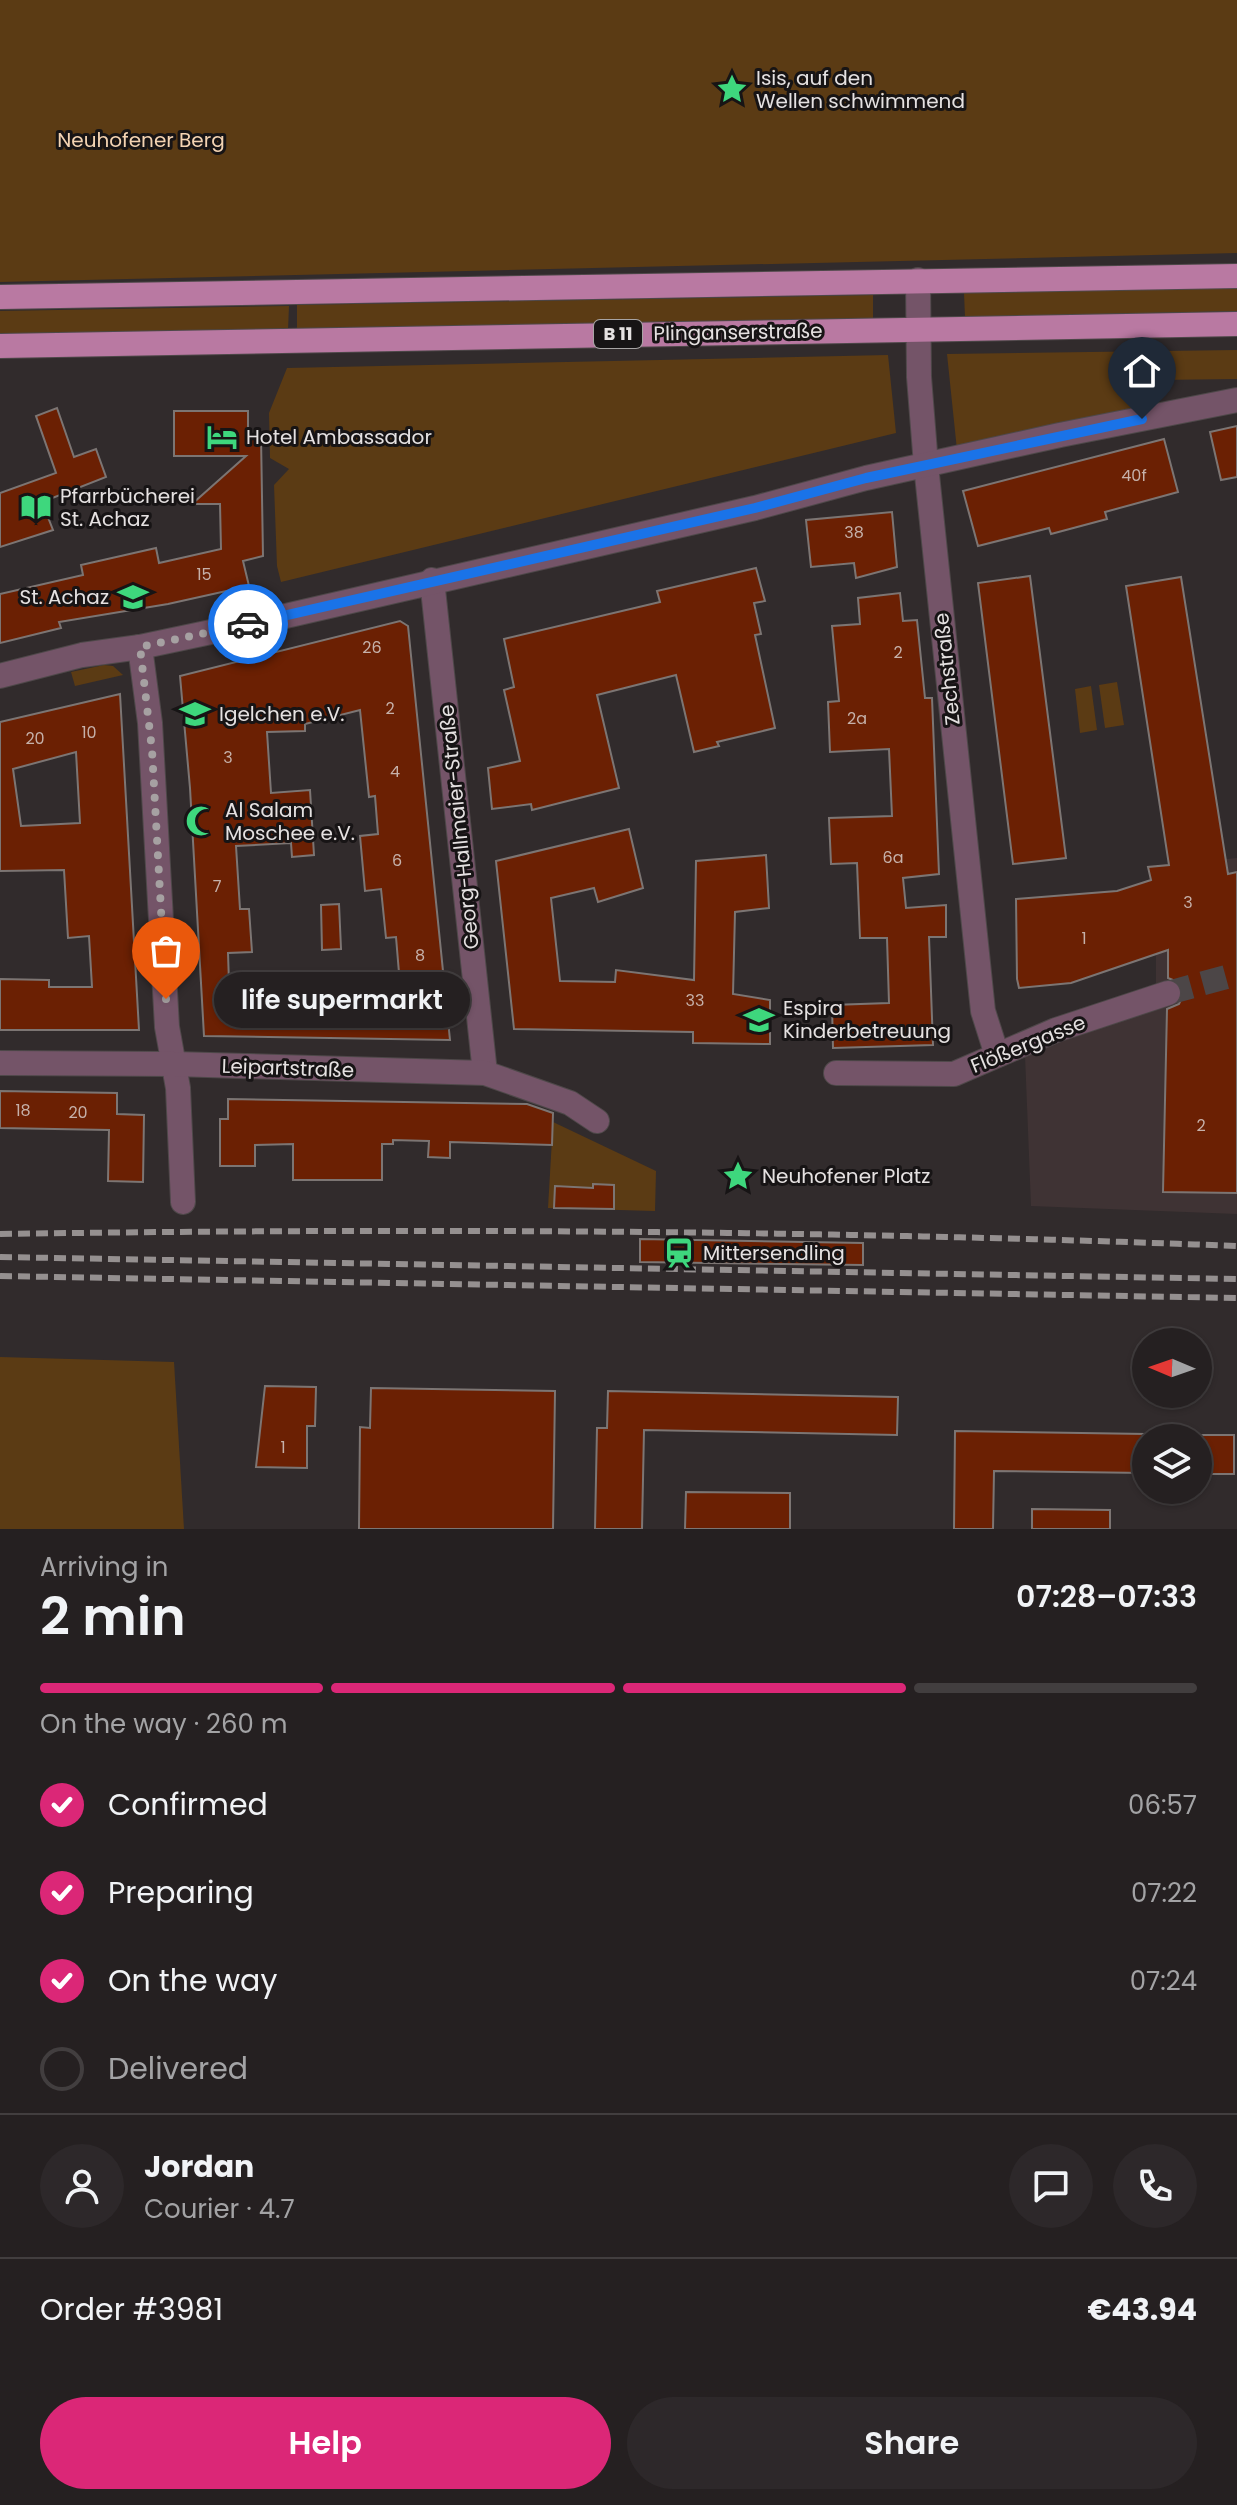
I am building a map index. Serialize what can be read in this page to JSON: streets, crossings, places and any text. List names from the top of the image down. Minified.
{"streets":{"main road":["Plinganserstraße","B 11"],"street":["Zechstraße","Georg-Hallmaier-Straße","Flößergasse","Leipartstraße"]},"crossings":[["Plinganserstraße","Zechstraße"],["Zechstraße","Flößergasse"],["Georg-Hallmaier-Straße","Leipartstraße"]],"parks":["Neuhofener Berg"],"places":{"place":["Isis, auf den Wellen schwimmend","Neuhofener Platz"],"hotel":["Hotel Ambassador"],"library":["Pfarrbücherei St. Achaz"],"school or university":["St. Achaz","Igelchen e.V.","Espira Kinderbetreuung"],"mosque":["Al Salam Moschee e.V."],"other":["life supermarkt"],"station":["Mittersendling"]},"house_numbers":["40f","38","15","26","2","2","2a","10","20","3","4","6a","6","7","3","1","8","33","18","20","2","1"],"north":"left","page":{"bubble":"life supermarkt","heading":["2 min","Arriving in","07:28–07:33"],"panel":["Jordan","Courier · 4.7","Order #3981","€43.94"],"bar":"On the way · 260 m","list":[["Confirmed","06:57"],["Preparing","07:22"],["On the way","07:24"],"Delivered"],"buttons":["Help","Share"]}}
